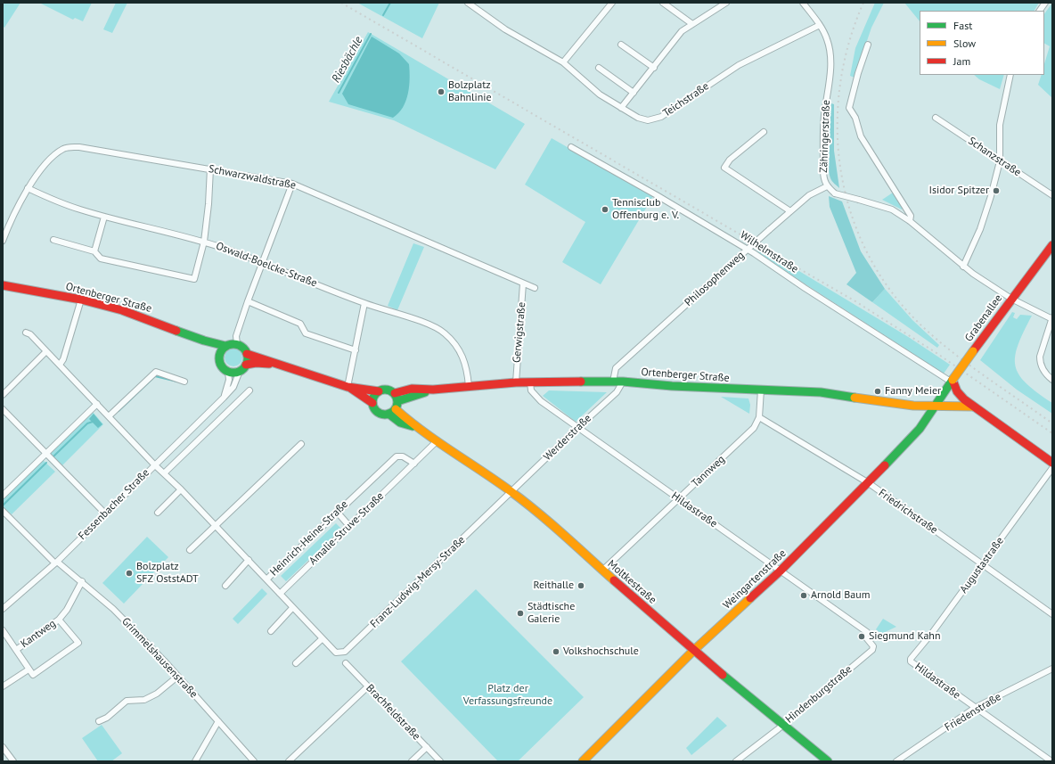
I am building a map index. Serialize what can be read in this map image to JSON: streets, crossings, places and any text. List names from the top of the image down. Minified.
{"streets":{"main road":["Ortenberger Straße","Grabenallee","Weingartenstraße","Moltkestraße"],"street":["Teichstraße","Zähringerstraße","Schanzstraße","Schwarzwaldstraße","Wilhelmstraße","Oswald-Boelcke-Straße","Philosophenweg","Gerwigstraße","Werderstraße","Tannweg","Fessenbacher Straße","Hildastraße","Friedrichstraße","Amalie-Struve-Straße","Heinrich-Heine-Straße","Augustastraße","Franz-Ludwig-Mersy-Straße","Kantweg","Grimmelshausenstraße","Hindenburgstraße","Brachfeldstraße","Friedenstraße"]},"crossings":[["Teichstraße","Zähringerstraße"],["Zähringerstraße","Philosophenweg"],["Zähringerstraße","Grabenallee"],["Schwarzwaldstraße","Oswald-Boelcke-Straße"],["Schwarzwaldstraße","Gerwigstraße"],["Wilhelmstraße","Philosophenweg"],["Wilhelmstraße","Grabenallee"],["Oswald-Boelcke-Straße","Ortenberger Straße"],["Philosophenweg","Ortenberger Straße"],["Ortenberger Straße","Grabenallee"],["Ortenberger Straße","Gerwigstraße"],["Ortenberger Straße","Werderstraße"],["Ortenberger Straße","Tannweg"],["Ortenberger Straße","Fessenbacher Straße"],["Ortenberger Straße","Hildastraße"],["Ortenberger Straße","Weingartenstraße"],["Ortenberger Straße","Moltkestraße"],["Grabenallee","Weingartenstraße"],["Werderstraße","Hildastraße"],["Werderstraße","Franz-Ludwig-Mersy-Straße"],["Werderstraße","Moltkestraße"],["Tannweg","Hildastraße"],["Tannweg","Friedrichstraße"],["Tannweg","Moltkestraße"],["Fessenbacher Straße","Franz-Ludwig-Mersy-Straße"],["Fessenbacher Straße","Grimmelshausenstraße"],["Hildastraße","Augustastraße"],["Hildastraße","Weingartenstraße"],["Hildastraße","Hindenburgstraße"],["Hildastraße","Friedenstraße"],["Friedrichstraße","Augustastraße"],["Friedrichstraße","Weingartenstraße"],["Amalie-Struve-Straße","Heinrich-Heine-Straße"],["Amalie-Struve-Straße","Franz-Ludwig-Mersy-Straße"],["Amalie-Struve-Straße","Moltkestraße"],["Heinrich-Heine-Straße","Franz-Ludwig-Mersy-Straße"],["Weingartenstraße","Moltkestraße"],["Franz-Ludwig-Mersy-Straße","Moltkestraße"],["Moltkestraße","Hindenburgstraße"],["Kantweg","Grimmelshausenstraße"]],"water":["Riesbächle"],"parks":["Platz der Verfassungsfreunde"],"places":["Bolzplatz Bahnlinie","Isidor Spitzer","Tennisclub Offenburg e. V.","Fanny Meier","Bolzplatz SFZ OststADT","Reithalle","Arnold Baum","Städtische Galerie","Siegmund Kahn","Volkshochschule"],"legend":["Fast","Slow","Jam"]}
